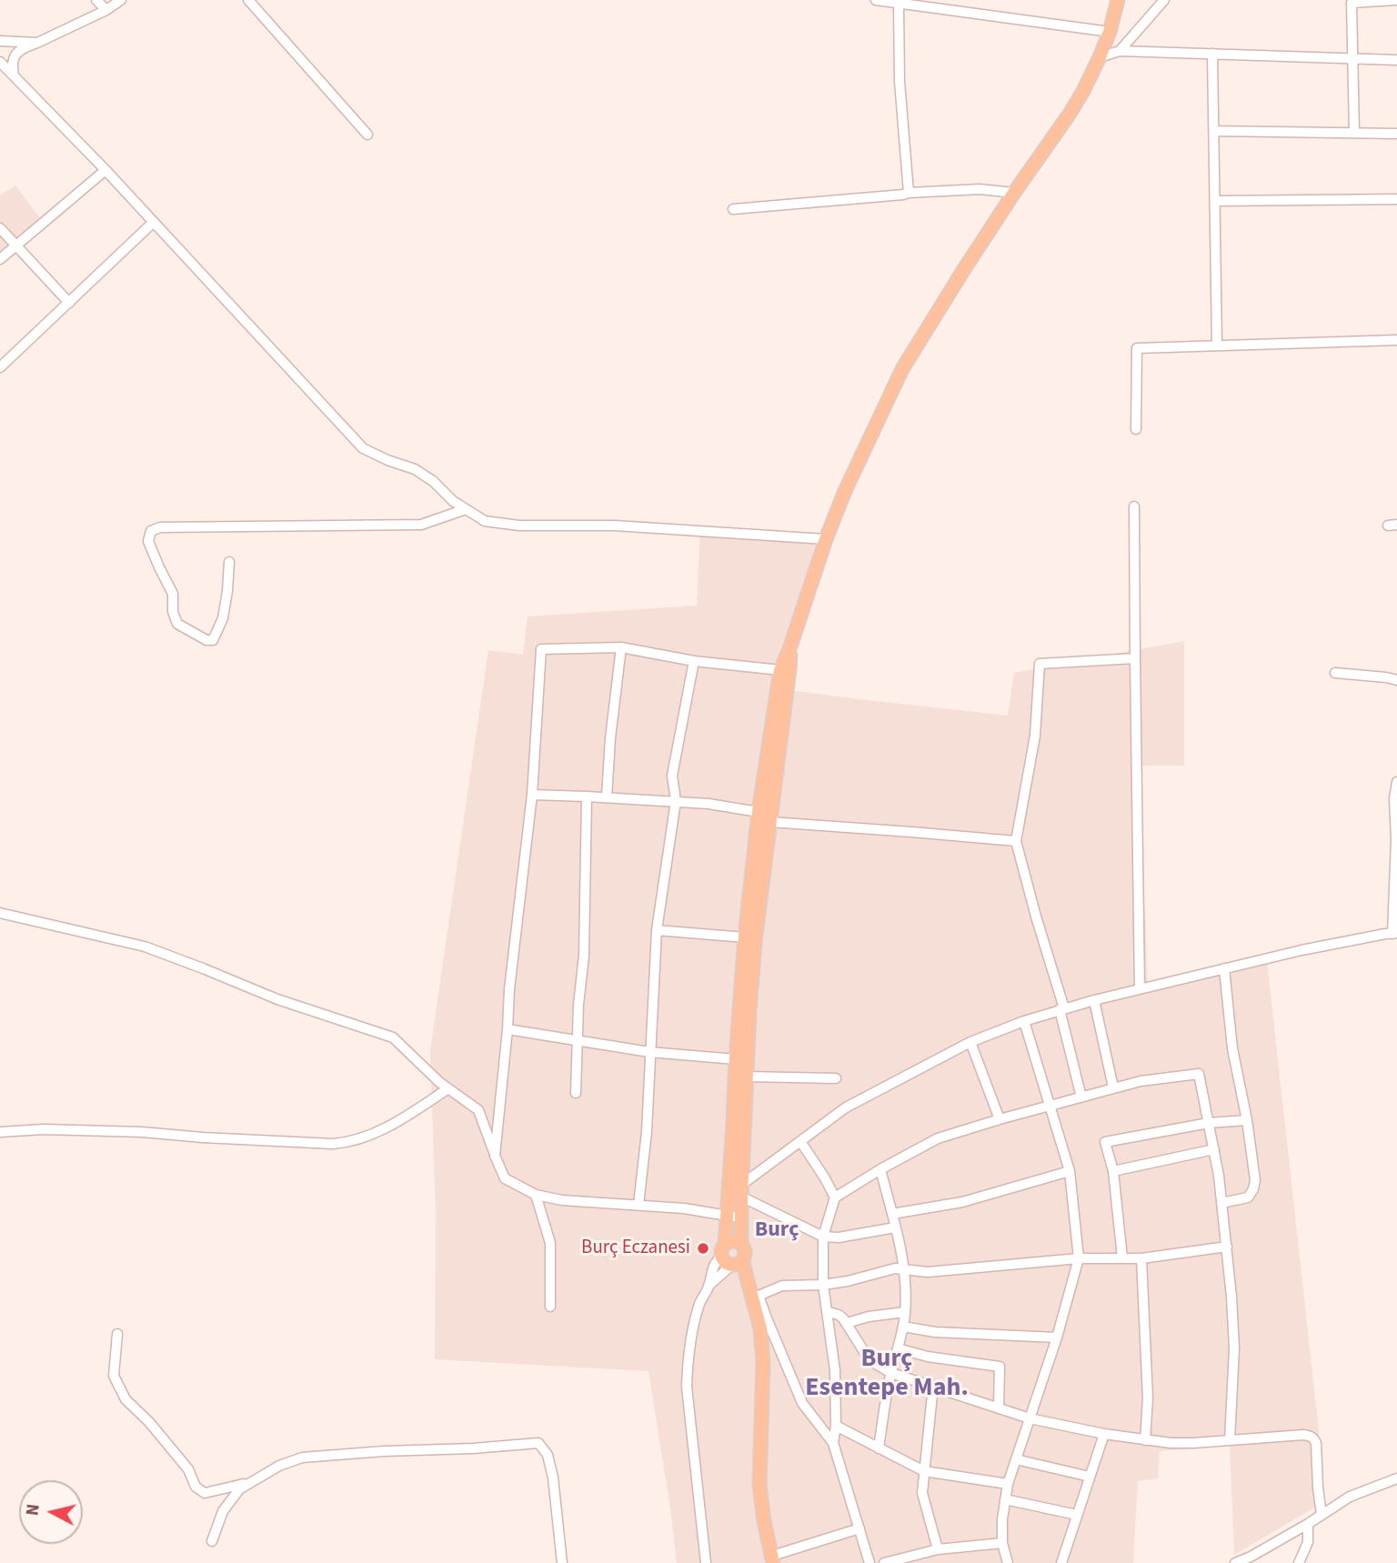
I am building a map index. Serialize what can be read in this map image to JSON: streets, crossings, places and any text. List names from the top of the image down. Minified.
{"districts":["Burç","Burç Esentepe Mah."],"places":["Burç Eczanesi"],"north":"left"}
